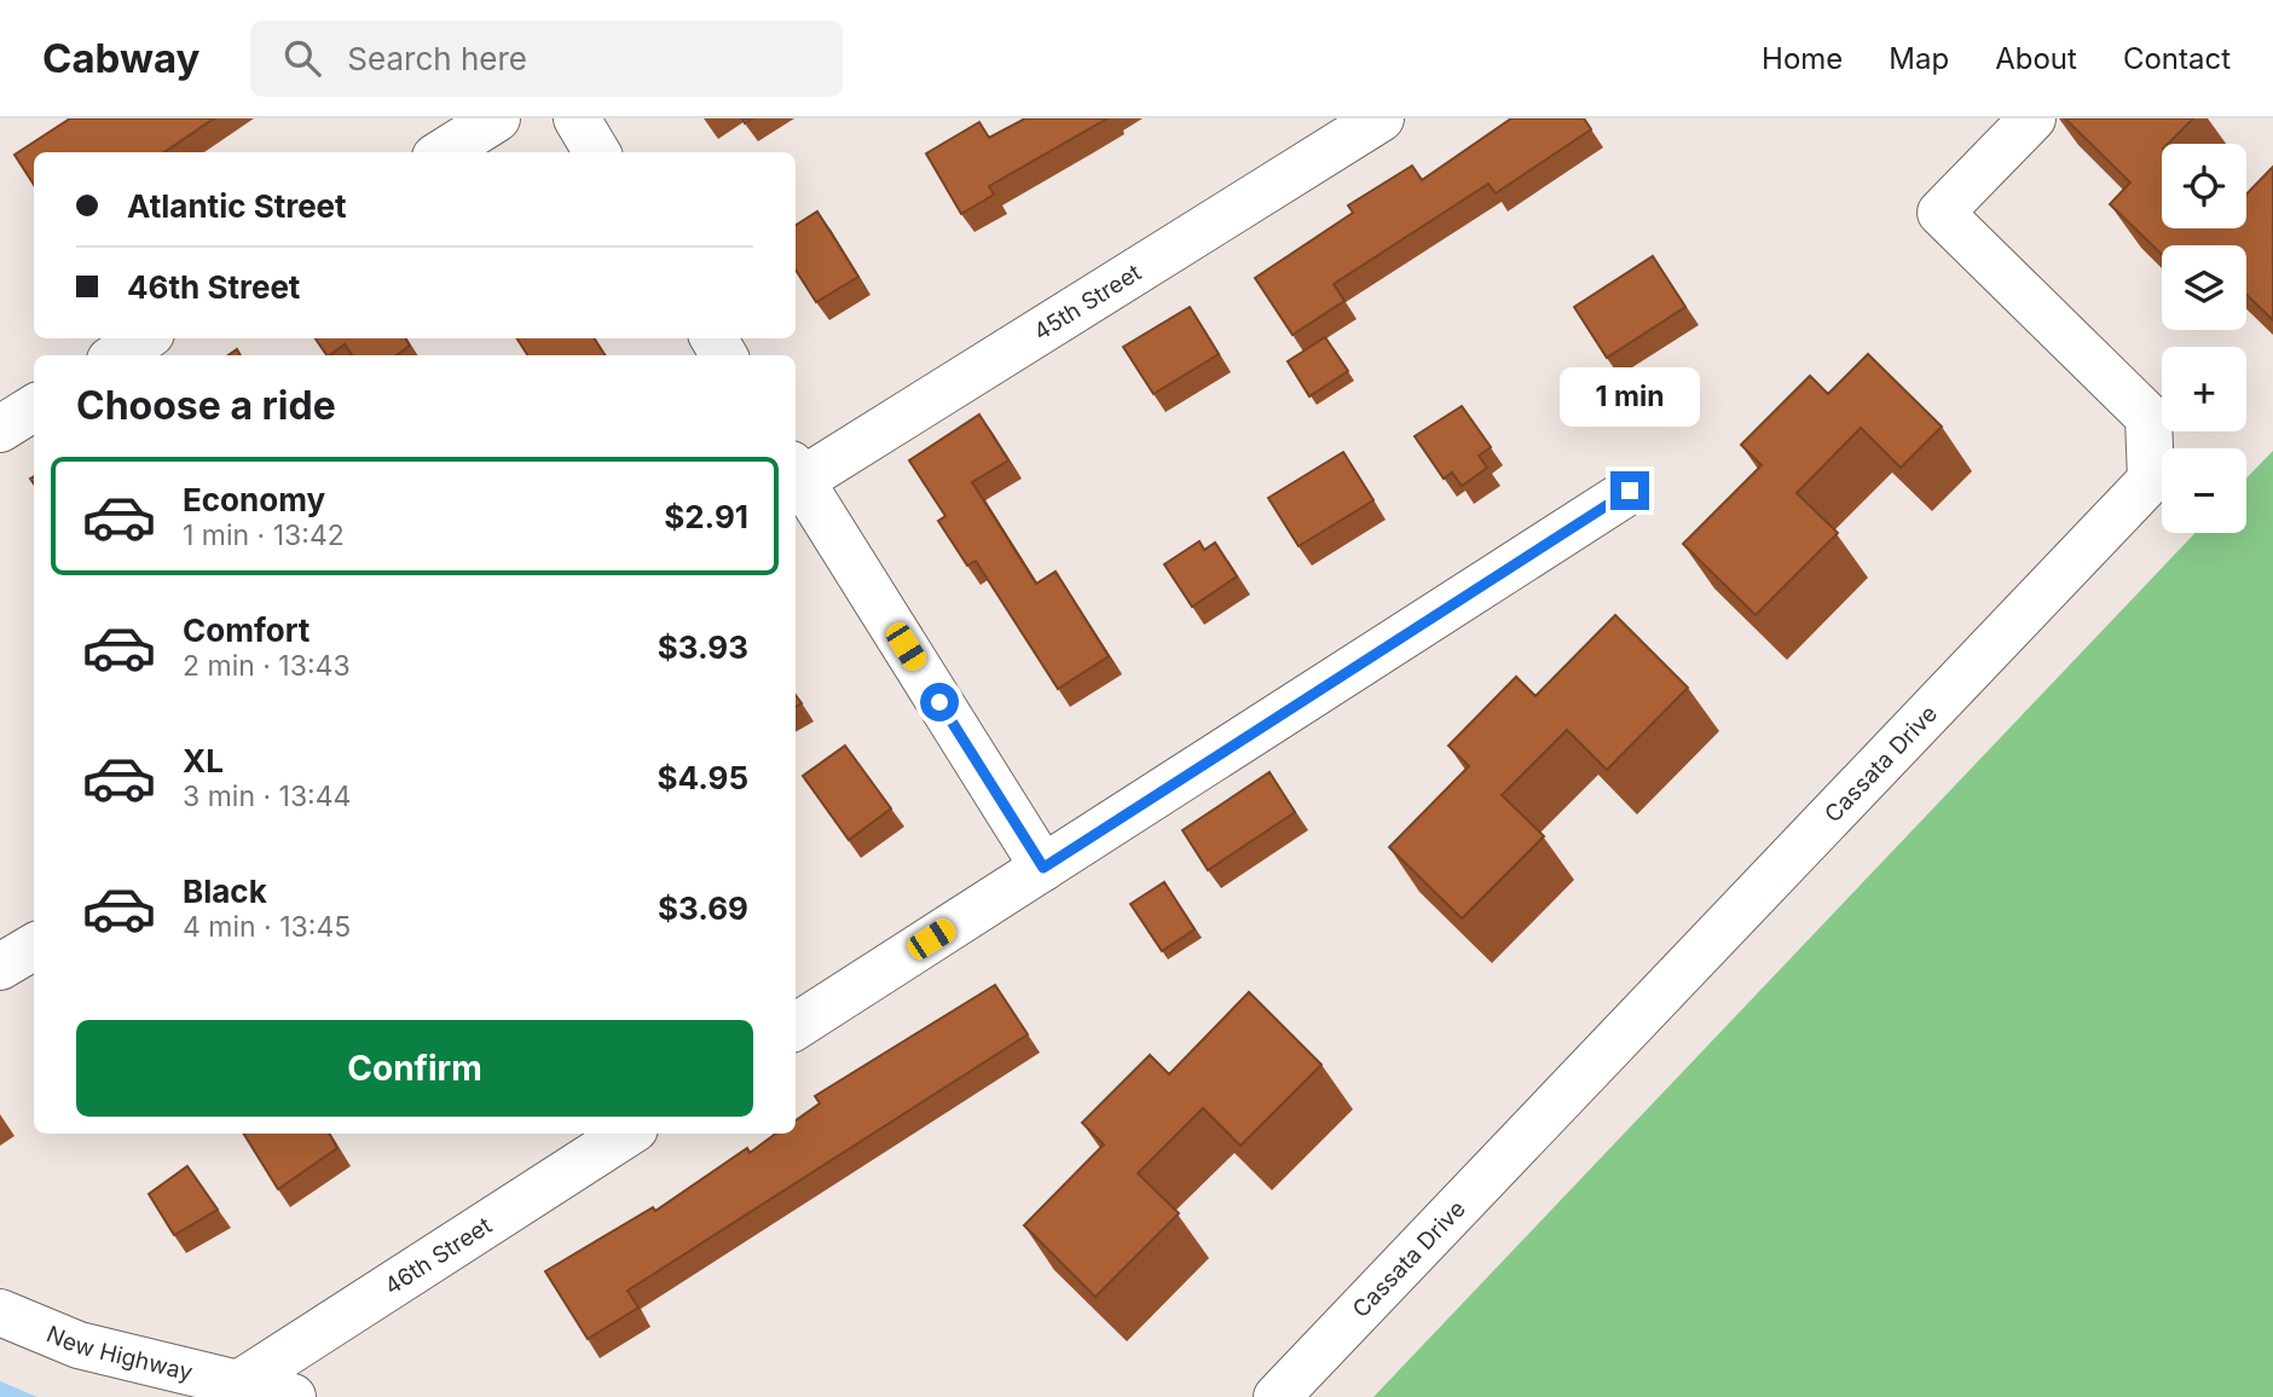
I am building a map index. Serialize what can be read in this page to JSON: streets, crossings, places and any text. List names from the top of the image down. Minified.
{"streets":{"street":["45th Street","Cassata Drive","46th Street","New Highway"]},"crossings":[["46th Street","New Highway"]],"page":{"header":"Cabway","search":"Search here","nav":["Home","Map","About","Contact"],"map_buttons":["+","−"],"banner":["Atlantic Street","46th Street"],"heading":"Choose a ride","bubble":"1 min","list":[{"name":"Economy","note":"1 min · 13:42","value":"$2.91"},{"name":"Comfort","note":"2 min · 13:43","value":"$3.93"},{"name":"XL","note":"3 min · 13:44","value":"$4.95"},{"name":"Black","note":"4 min · 13:45","value":"$3.69"}],"buttons":"Confirm"}}
